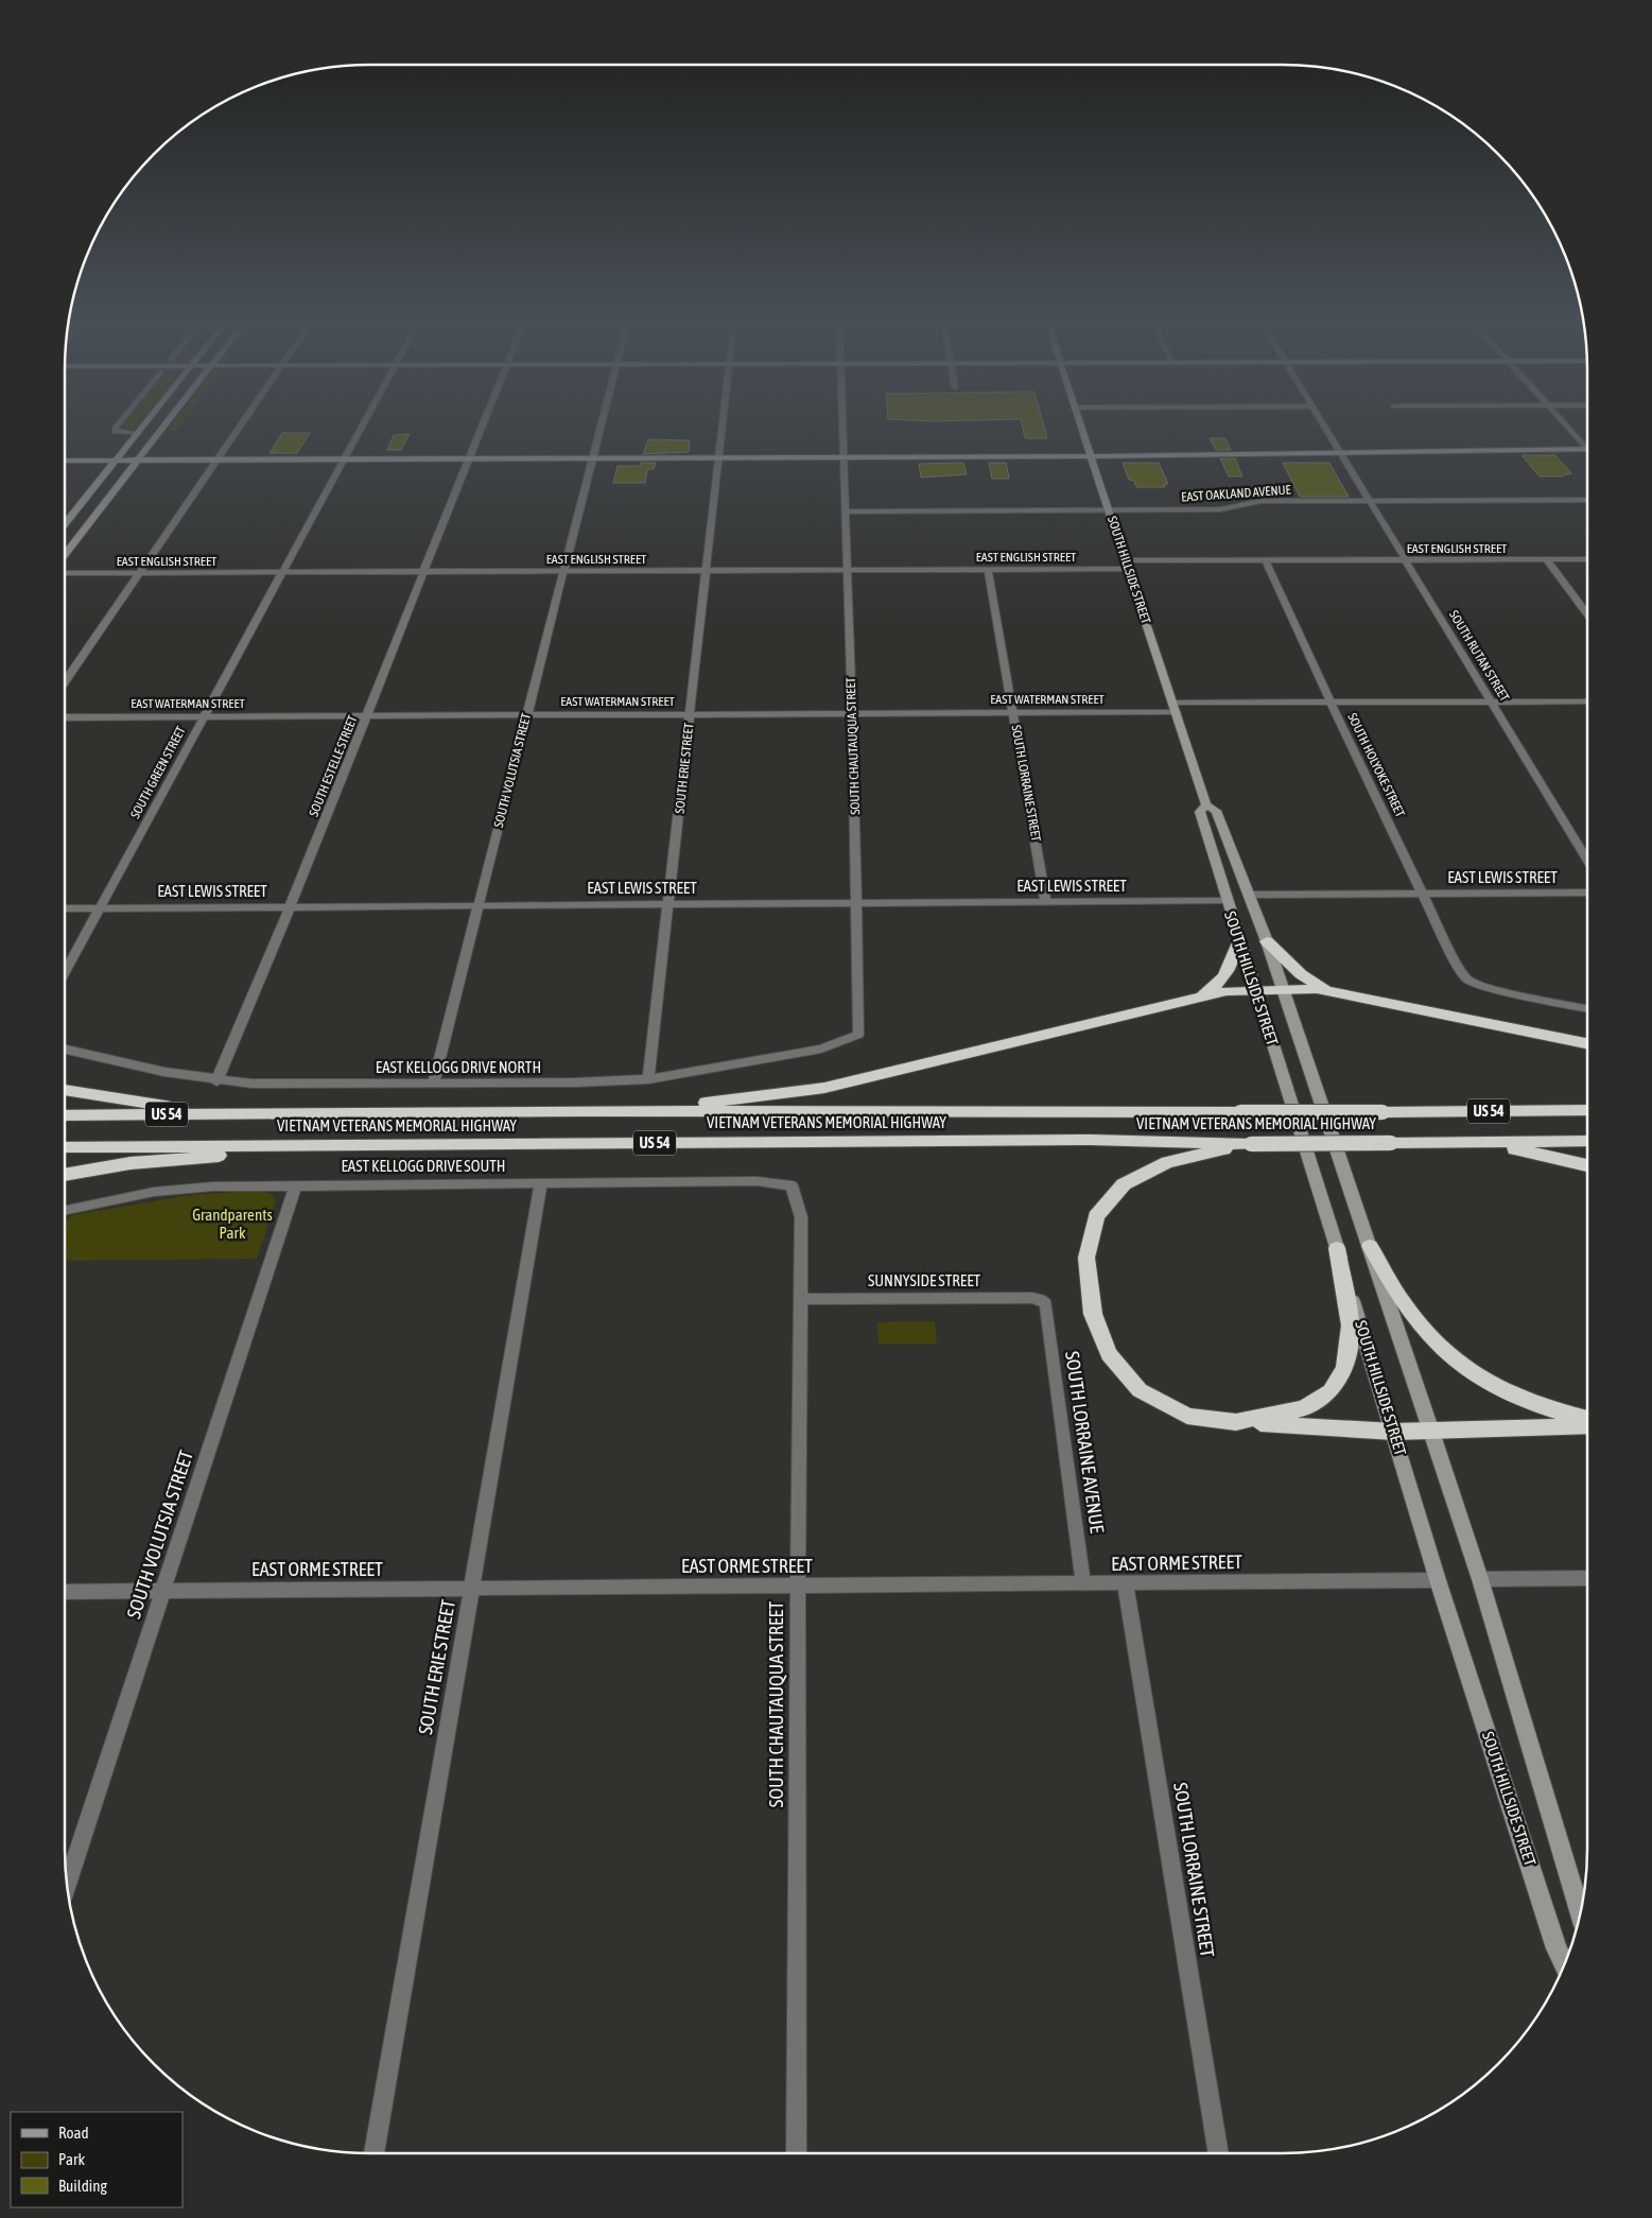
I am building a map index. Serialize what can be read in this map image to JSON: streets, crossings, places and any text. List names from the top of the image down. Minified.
{"streets":{"highway":["US 54","VIETNAM VETERANS MEMORIAL HIGHWAY"],"main road":["SOUTH HILLSIDE STREET"],"street":["EAST OAKLAND AVENUE","EAST ENGLISH STREET","SOUTH RUTAN STREET","EAST WATERMAN STREET","SOUTH CHAUTAUQUA STREET","SOUTH HOLYOKE STREET","SOUTH ESTELLE STREET","SOUTH ERIE STREET","SOUTH VOLUTSIA STREET","SOUTH GREEN STREET","SOUTH LORRAINE STREET","EAST LEWIS STREET","EAST KELLOGG DRIVE NORTH","EAST KELLOGG DRIVE SOUTH","SUNNYSIDE STREET","SOUTH LORRAINE AVENUE","EAST ORME STREET"]},"crossings":[["EAST OAKLAND AVENUE","SOUTH HILLSIDE STREET"],["EAST OAKLAND AVENUE","SOUTH RUTAN STREET"],["EAST OAKLAND AVENUE","SOUTH CHAUTAUQUA STREET"],["EAST ENGLISH STREET","SOUTH HILLSIDE STREET"],["EAST ENGLISH STREET","SOUTH RUTAN STREET"],["EAST ENGLISH STREET","SOUTH CHAUTAUQUA STREET"],["EAST ENGLISH STREET","SOUTH HOLYOKE STREET"],["EAST ENGLISH STREET","SOUTH ESTELLE STREET"],["EAST ENGLISH STREET","SOUTH ERIE STREET"],["EAST ENGLISH STREET","SOUTH VOLUTSIA STREET"],["EAST ENGLISH STREET","SOUTH GREEN STREET"],["EAST ENGLISH STREET","SOUTH LORRAINE STREET"],["SOUTH HILLSIDE STREET","EAST WATERMAN STREET"],["SOUTH HILLSIDE STREET","EAST LEWIS STREET"],["SOUTH HILLSIDE STREET","EAST ORME STREET"],["SOUTH RUTAN STREET","EAST WATERMAN STREET"],["EAST WATERMAN STREET","SOUTH CHAUTAUQUA STREET"],["EAST WATERMAN STREET","SOUTH HOLYOKE STREET"],["EAST WATERMAN STREET","SOUTH ESTELLE STREET"],["EAST WATERMAN STREET","SOUTH ERIE STREET"],["EAST WATERMAN STREET","SOUTH VOLUTSIA STREET"],["EAST WATERMAN STREET","SOUTH GREEN STREET"],["EAST WATERMAN STREET","SOUTH LORRAINE STREET"],["SOUTH CHAUTAUQUA STREET","EAST LEWIS STREET"],["SOUTH CHAUTAUQUA STREET","EAST KELLOGG DRIVE NORTH"],["SOUTH CHAUTAUQUA STREET","EAST KELLOGG DRIVE SOUTH"],["SOUTH CHAUTAUQUA STREET","SUNNYSIDE STREET"],["SOUTH CHAUTAUQUA STREET","EAST ORME STREET"],["SOUTH HOLYOKE STREET","EAST LEWIS STREET"],["SOUTH ESTELLE STREET","EAST LEWIS STREET"],["SOUTH ESTELLE STREET","EAST KELLOGG DRIVE NORTH"],["SOUTH ERIE STREET","EAST LEWIS STREET"],["SOUTH ERIE STREET","EAST KELLOGG DRIVE NORTH"],["SOUTH ERIE STREET","EAST KELLOGG DRIVE SOUTH"],["SOUTH ERIE STREET","EAST ORME STREET"],["SOUTH VOLUTSIA STREET","EAST LEWIS STREET"],["SOUTH VOLUTSIA STREET","EAST KELLOGG DRIVE NORTH"],["SOUTH VOLUTSIA STREET","EAST KELLOGG DRIVE SOUTH"],["SOUTH VOLUTSIA STREET","EAST ORME STREET"],["SOUTH GREEN STREET","EAST LEWIS STREET"],["SOUTH LORRAINE STREET","EAST LEWIS STREET"],["SOUTH LORRAINE STREET","EAST ORME STREET"],["SUNNYSIDE STREET","SOUTH LORRAINE AVENUE"],["SOUTH LORRAINE AVENUE","EAST ORME STREET"]],"parks":["Grandparents Park"],"legend":["Road","Park","Building"]}
